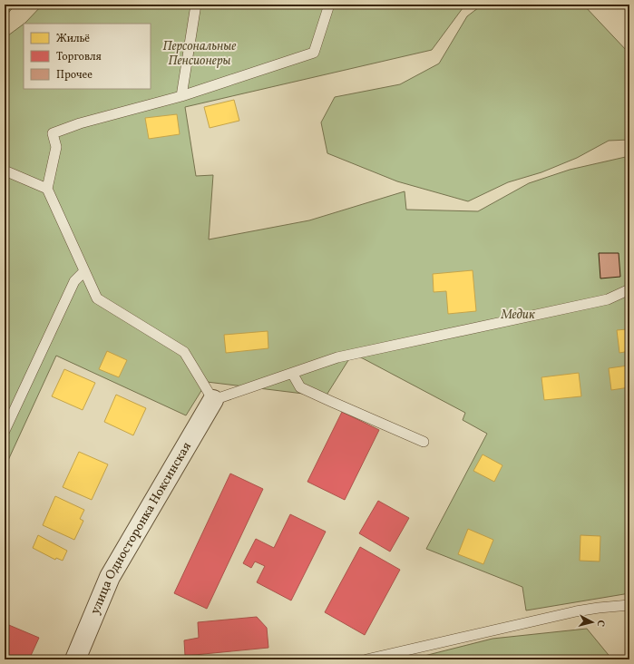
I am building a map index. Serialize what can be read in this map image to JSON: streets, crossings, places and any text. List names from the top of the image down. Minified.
{"streets":{"street":["улица Односторонка Ноксинская"]},"parks":["Персональные Пенсионеры","Медик"],"legend":["Жильё","Торговля","Прочее"],"north":"right"}
